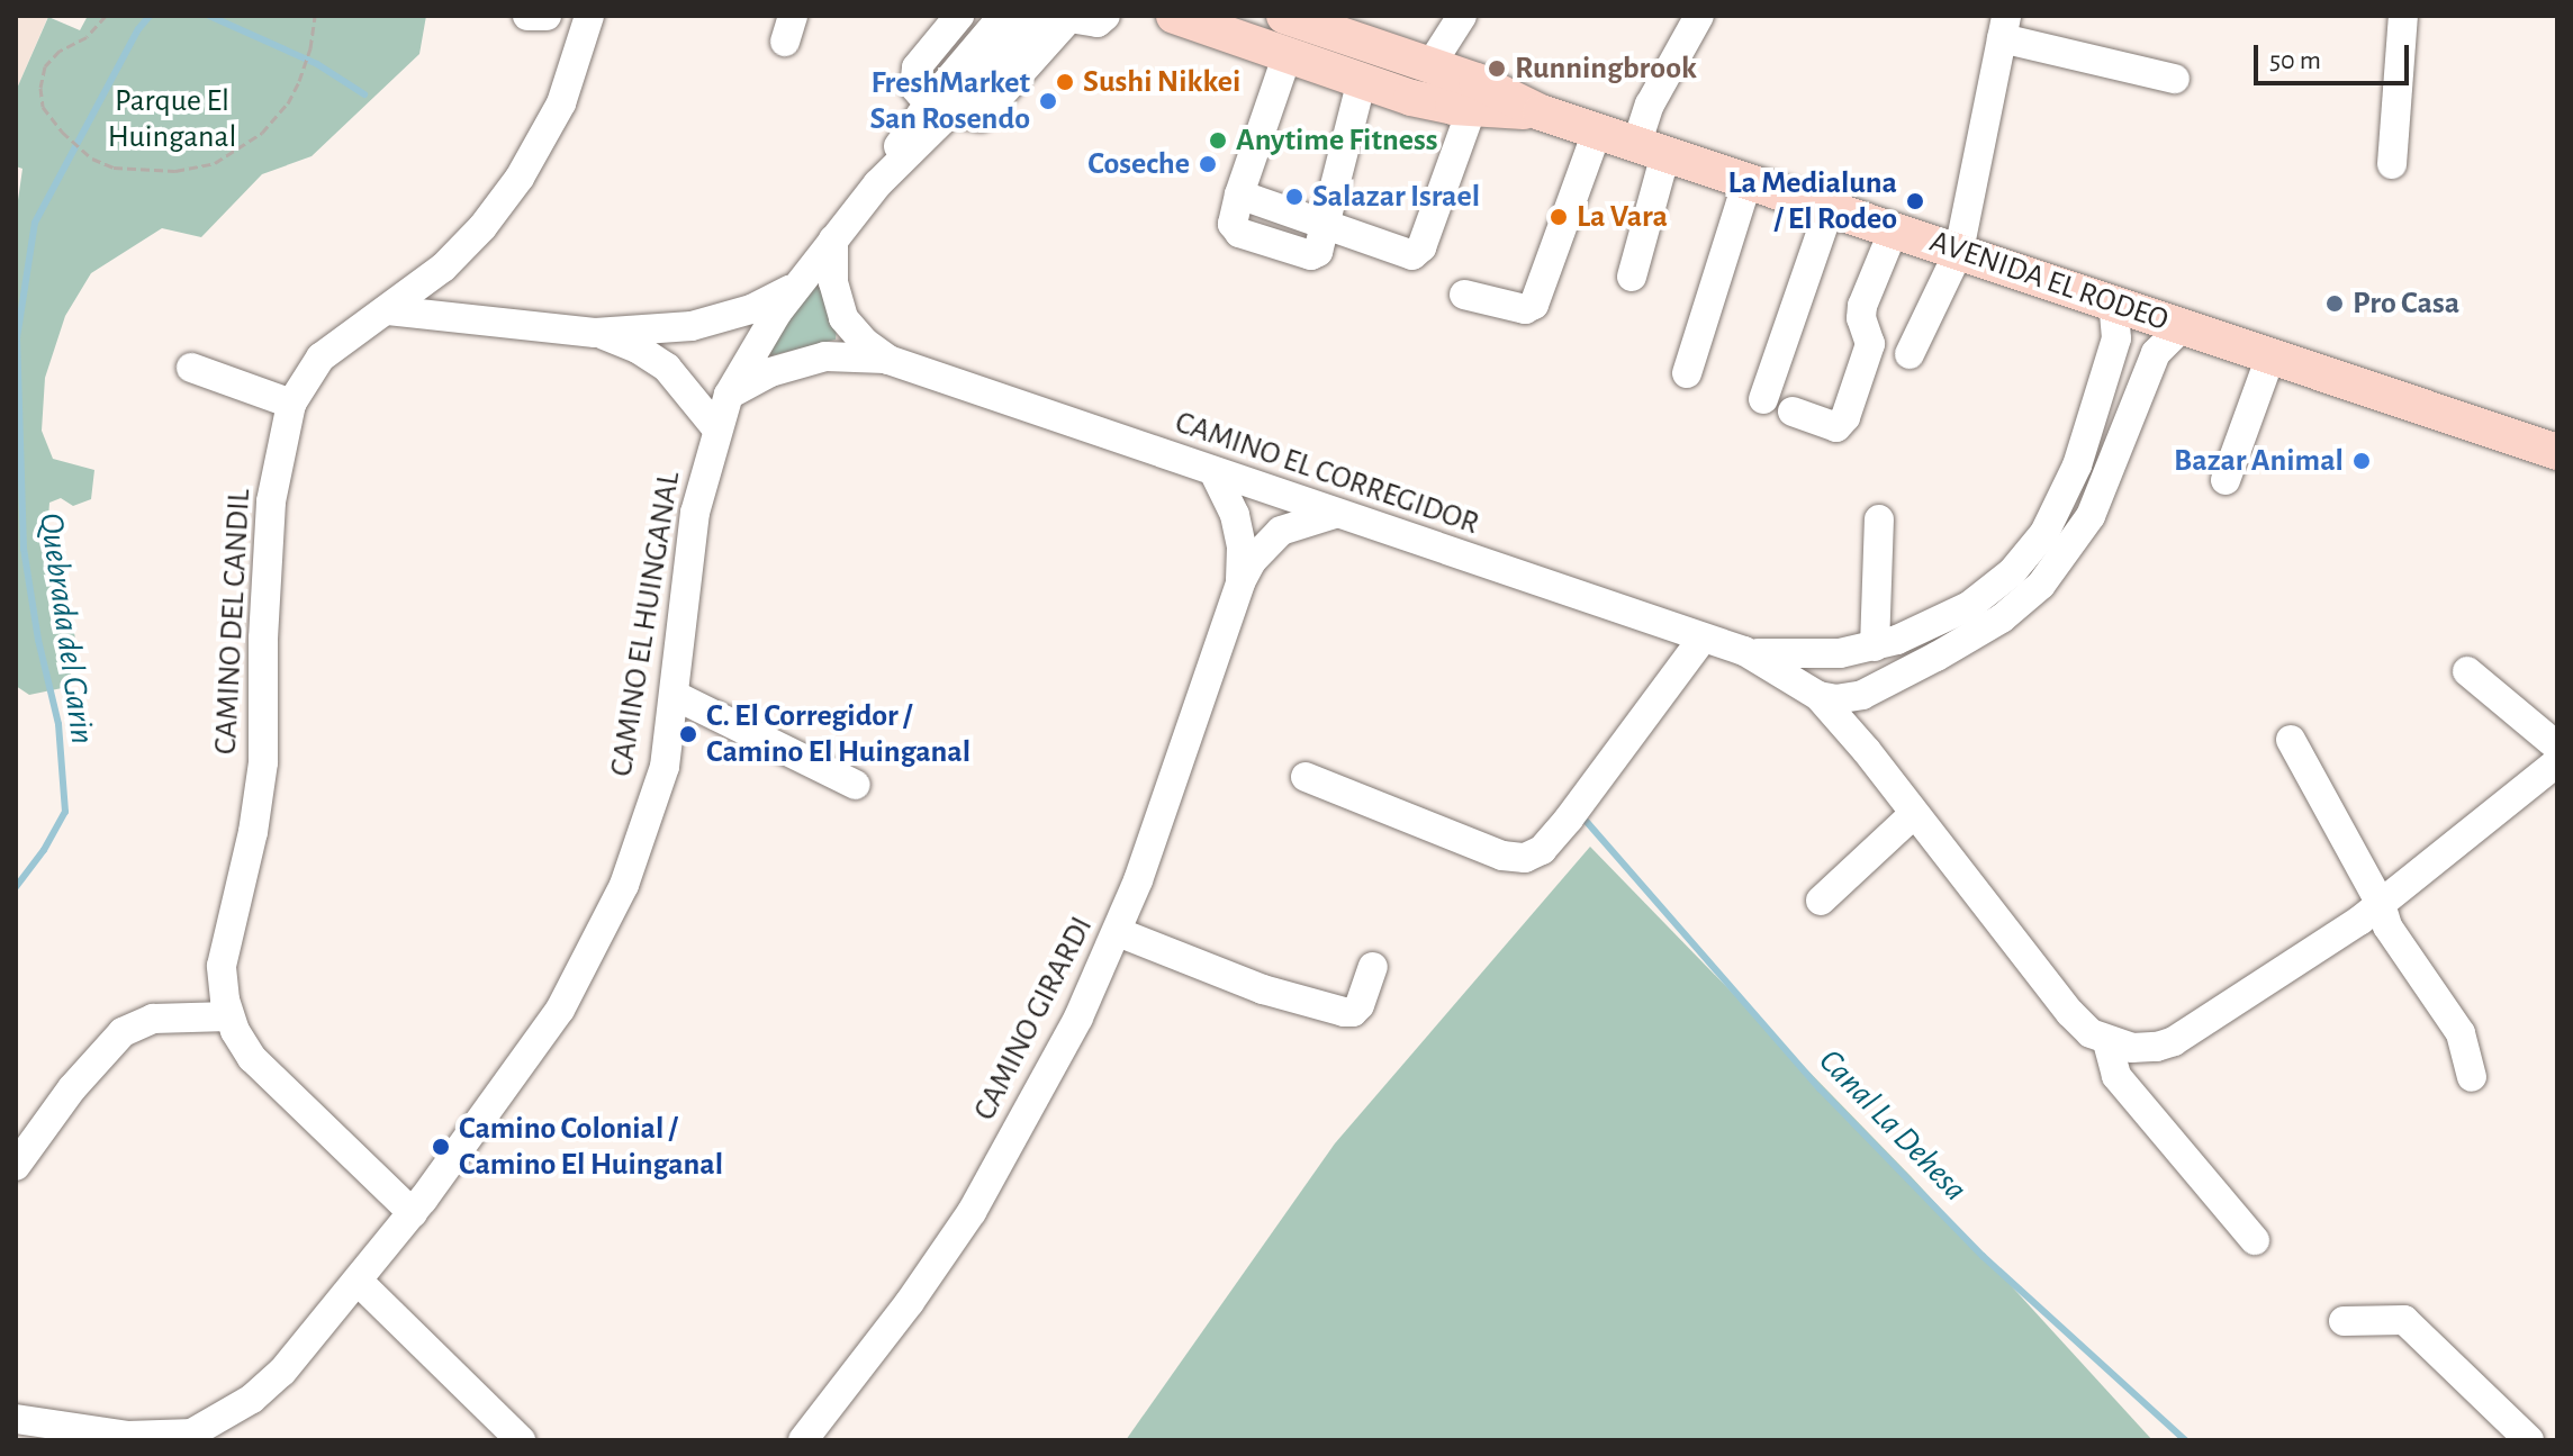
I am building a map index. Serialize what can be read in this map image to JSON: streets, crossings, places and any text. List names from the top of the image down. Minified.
{"streets":{"main road":["AVENIDA EL RODEO"],"street":["CAMINO EL CORREGIDOR","CAMINO DEL CANDIL","CAMINO EL HUINGANAL","CAMINO GIRARDI"]},"crossings":[["AVENIDA EL RODEO","CAMINO EL CORREGIDOR"],["CAMINO EL CORREGIDOR","CAMINO EL HUINGANAL"],["CAMINO EL CORREGIDOR","CAMINO GIRARDI"],["CAMINO DEL CANDIL","CAMINO EL HUINGANAL"]],"water":["Quebrada del Garin","Canal La Dehesa"],"parks":["Parque El Huinganal"],"places":["Runningbrook","Sushi Nikkei","FreshMarket San Rosendo","Anytime Fitness","Coseche","Salazar Israel","La Medialuna / El Rodeo","La Vara","Pro Casa","Bazar Animal","C. El Corregidor / Camino El Huinganal","Camino Colonial / Camino El Huinganal"],"scale_bar":"50 m"}
